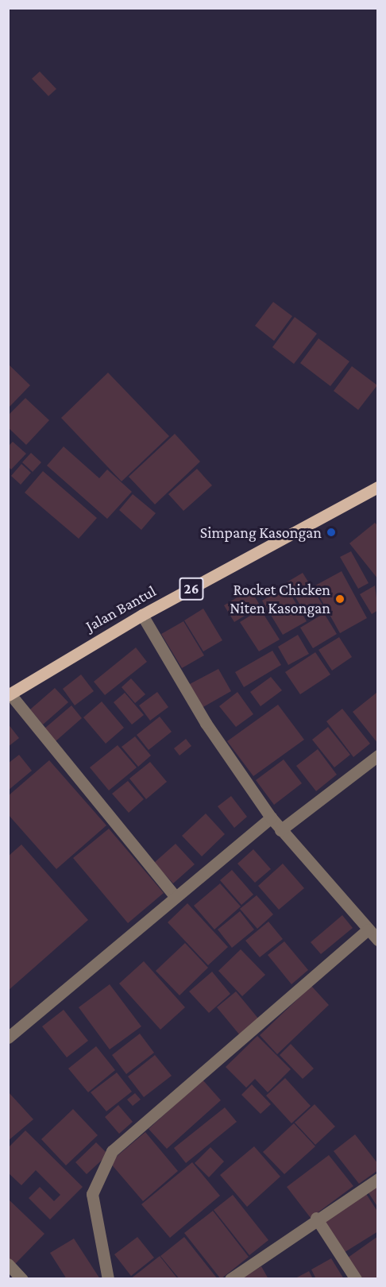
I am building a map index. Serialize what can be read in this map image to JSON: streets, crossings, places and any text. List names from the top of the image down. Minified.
{"streets":{"main road":["26","Jalan Bantul"]},"places":["Simpang Kasongan","Rocket Chicken Niten Kasongan"]}
